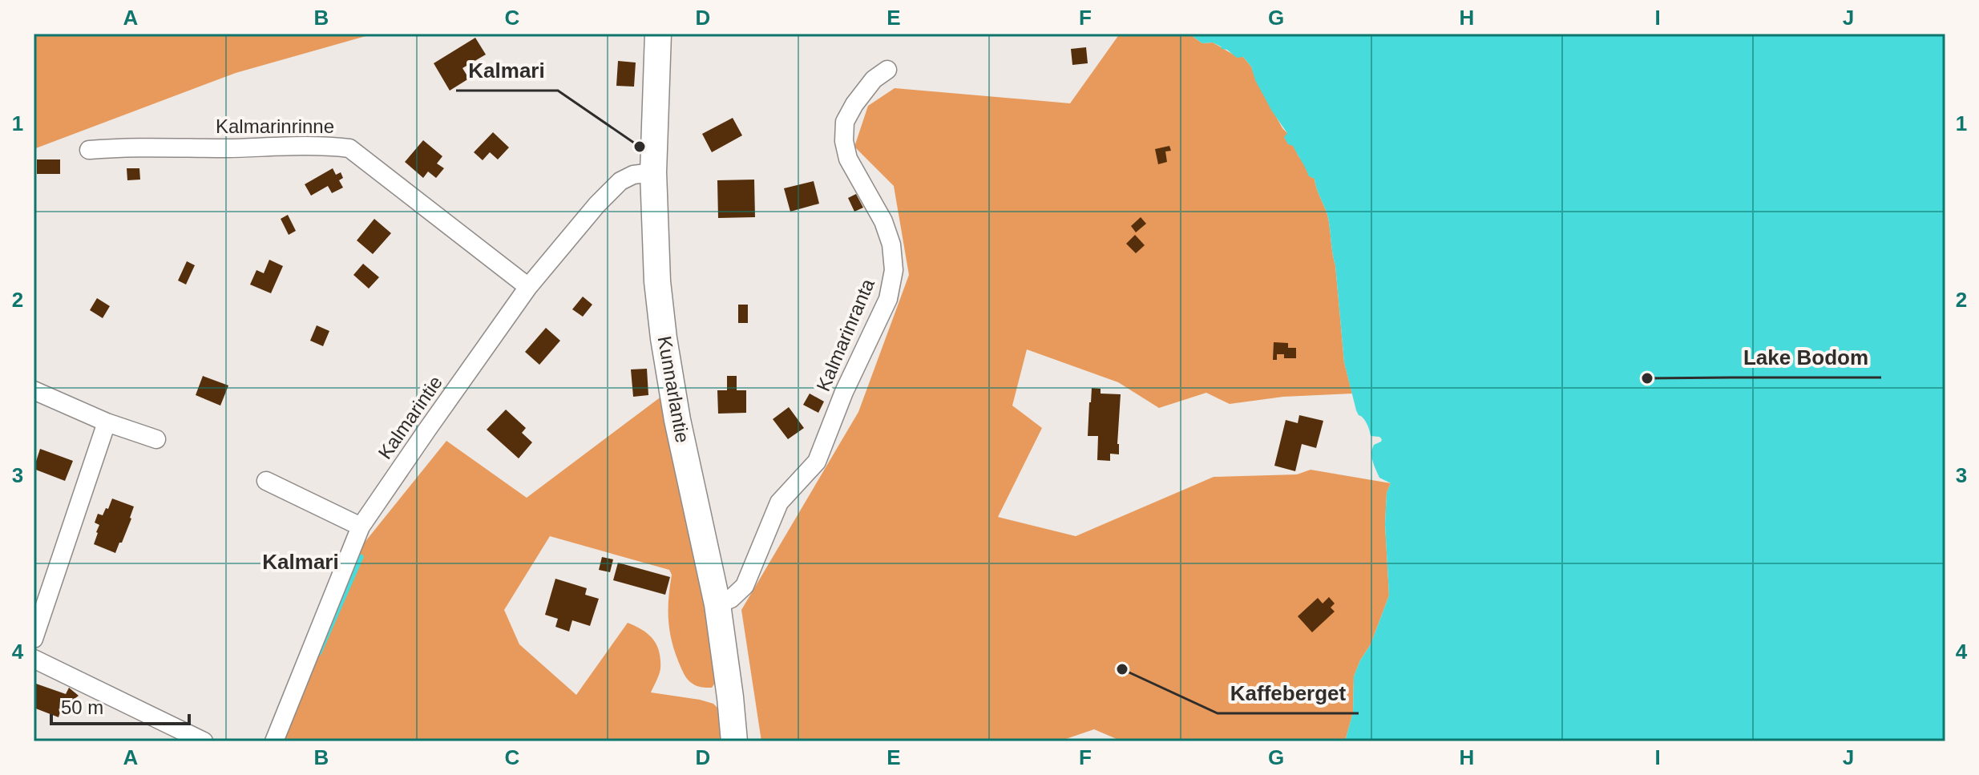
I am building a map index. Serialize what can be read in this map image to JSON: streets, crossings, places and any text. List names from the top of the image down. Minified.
{"streets":{"main road":["Kunnarlantie"],"street":["Kalmarinrinne","Kalmarinranta","Kalmarintie"]},"crossings":[["Kalmarinrinne","Kalmarintie"],["Kalmarinranta","Kunnarlantie"],["Kunnarlantie","Kalmarintie"]],"districts":["Kalmari"],"places":["Kalmari","Lake Bodom","Kaffeberget"],"scale_bar":"50 m","grid":{"columns":["A","B","C","D","E","F","G","H","I","J"],"rows":["1","2","3","4"]}}
